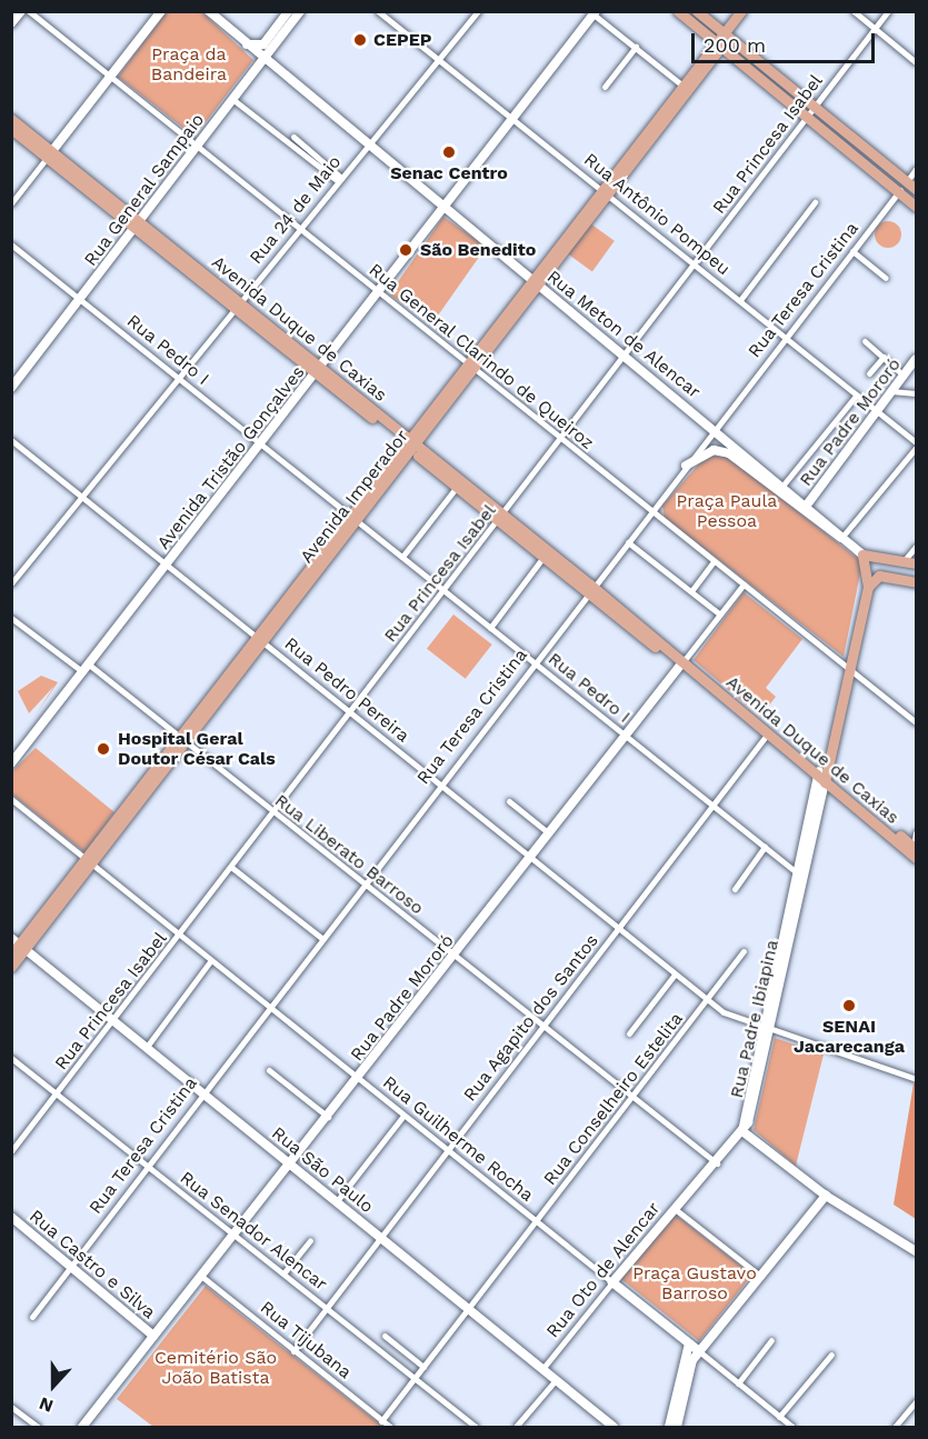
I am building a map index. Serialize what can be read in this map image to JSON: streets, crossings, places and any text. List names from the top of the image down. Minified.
{"streets":{"main road":["Avenida Duque de Caxias","Avenida Imperador","Rua Padre Ibiapina"],"street":["Rua Princesa Isabel","Rua General Sampaio","Rua 24 de Maio","Rua Antônio Pompeu","Rua Teresa Cristina","Rua Meton de Alencar","Rua Pedro I","Rua General Clarindo de Queiroz","Rua Padre Mororó","Avenida Tristão Gonçalves","Rua Pedro Pereira","Rua Liberato Barroso","Rua Agapito dos Santos","Rua Conselheiro Estelita","Rua Guilherme Rocha","Rua São Paulo","Rua Senador Alencar","Rua Castro e Silva","Rua Oto de Alencar","Rua Tijubana"]},"crossings":[["Rua Princesa Isabel","Rua Antônio Pompeu"],["Rua Princesa Isabel","Avenida Duque de Caxias"],["Rua Princesa Isabel","Rua Meton de Alencar"],["Rua Princesa Isabel","Rua Pedro I"],["Rua Princesa Isabel","Rua General Clarindo de Queiroz"],["Rua Princesa Isabel","Rua Pedro Pereira"],["Rua Princesa Isabel","Rua Liberato Barroso"],["Rua Princesa Isabel","Rua Guilherme Rocha"],["Rua Princesa Isabel","Rua São Paulo"],["Rua Princesa Isabel","Rua Senador Alencar"],["Rua General Sampaio","Avenida Duque de Caxias"],["Rua General Sampaio","Rua Meton de Alencar"],["Rua General Sampaio","Rua Pedro I"],["Rua General Sampaio","Rua General Clarindo de Queiroz"],["Rua 24 de Maio","Rua Antônio Pompeu"],["Rua 24 de Maio","Avenida Duque de Caxias"],["Rua 24 de Maio","Rua Meton de Alencar"],["Rua 24 de Maio","Rua Pedro I"],["Rua 24 de Maio","Rua General Clarindo de Queiroz"],["Rua 24 de Maio","Rua Pedro Pereira"],["Rua Antônio Pompeu","Rua Teresa Cristina"],["Rua Antônio Pompeu","Rua Padre Mororó"],["Rua Antônio Pompeu","Avenida Tristão Gonçalves"],["Rua Antônio Pompeu","Avenida Imperador"],["Rua Teresa Cristina","Avenida Duque de Caxias"],["Rua Teresa Cristina","Rua Meton de Alencar"],["Rua Teresa Cristina","Rua Pedro I"],["Rua Teresa Cristina","Rua General Clarindo de Queiroz"],["Rua Teresa Cristina","Rua Pedro Pereira"],["Rua Teresa Cristina","Rua Liberato Barroso"],["Rua Teresa Cristina","Rua Guilherme Rocha"],["Rua Teresa Cristina","Rua São Paulo"],["Rua Teresa Cristina","Rua Senador Alencar"],["Rua Teresa Cristina","Rua Castro e Silva"],["Avenida Duque de Caxias","Rua Padre Mororó"],["Avenida Duque de Caxias","Avenida Tristão Gonçalves"],["Avenida Duque de Caxias","Avenida Imperador"],["Avenida Duque de Caxias","Rua Agapito dos Santos"],["Avenida Duque de Caxias","Rua Padre Ibiapina"],["Rua Meton de Alencar","Rua Padre Mororó"],["Rua Meton de Alencar","Avenida Tristão Gonçalves"],["Rua Meton de Alencar","Avenida Imperador"],["Rua Meton de Alencar","Rua Padre Ibiapina"],["Rua Pedro I","Rua Padre Mororó"],["Rua Pedro I","Avenida Tristão Gonçalves"],["Rua Pedro I","Avenida Imperador"],["Rua Pedro I","Rua Agapito dos Santos"],["Rua Pedro I","Rua Padre Ibiapina"],["Rua General Clarindo de Queiroz","Rua Padre Mororó"],["Rua General Clarindo de Queiroz","Avenida Tristão Gonçalves"],["Rua General Clarindo de Queiroz","Avenida Imperador"],["Rua General Clarindo de Queiroz","Rua Padre Ibiapina"],["Rua Padre Mororó","Rua Pedro Pereira"],["Rua Padre Mororó","Rua Liberato Barroso"],["Rua Padre Mororó","Rua Guilherme Rocha"],["Rua Padre Mororó","Rua São Paulo"],["Rua Padre Mororó","Rua Senador Alencar"],["Rua Padre Mororó","Rua Castro e Silva"],["Rua Padre Mororó","Rua Tijubana"],["Avenida Tristão Gonçalves","Rua Pedro Pereira"],["Avenida Tristão Gonçalves","Rua Liberato Barroso"],["Avenida Imperador","Rua Pedro Pereira"],["Avenida Imperador","Rua Liberato Barroso"],["Avenida Imperador","Rua Guilherme Rocha"],["Avenida Imperador","Rua São Paulo"],["Rua Pedro Pereira","Rua Agapito dos Santos"],["Rua Pedro Pereira","Rua Padre Ibiapina"],["Rua Pedro Pereira","Rua Conselheiro Estelita"],["Rua Liberato Barroso","Rua Agapito dos Santos"],["Rua Liberato Barroso","Rua Conselheiro Estelita"],["Rua Liberato Barroso","Rua Oto de Alencar"],["Rua Agapito dos Santos","Rua Guilherme Rocha"],["Rua Agapito dos Santos","Rua São Paulo"],["Rua Agapito dos Santos","Rua Senador Alencar"],["Rua Agapito dos Santos","Rua Tijubana"],["Rua Padre Ibiapina","Rua Oto de Alencar"],["Rua Conselheiro Estelita","Rua Guilherme Rocha"],["Rua Conselheiro Estelita","Rua São Paulo"],["Rua Conselheiro Estelita","Rua Senador Alencar"],["Rua Conselheiro Estelita","Rua Tijubana"],["Rua Guilherme Rocha","Rua Oto de Alencar"],["Rua São Paulo","Rua Oto de Alencar"]],"parks":["Praça da Bandeira","Praça Paula Pessoa","Praça Gustavo Barroso","Cemitério São João Batista"],"places":["CEPEP","Senac Centro","São Benedito","Hospital Geral Doutor César Cals","SENAI Jacarecanga"],"scale_bar":"200 m","north":"bottom"}
